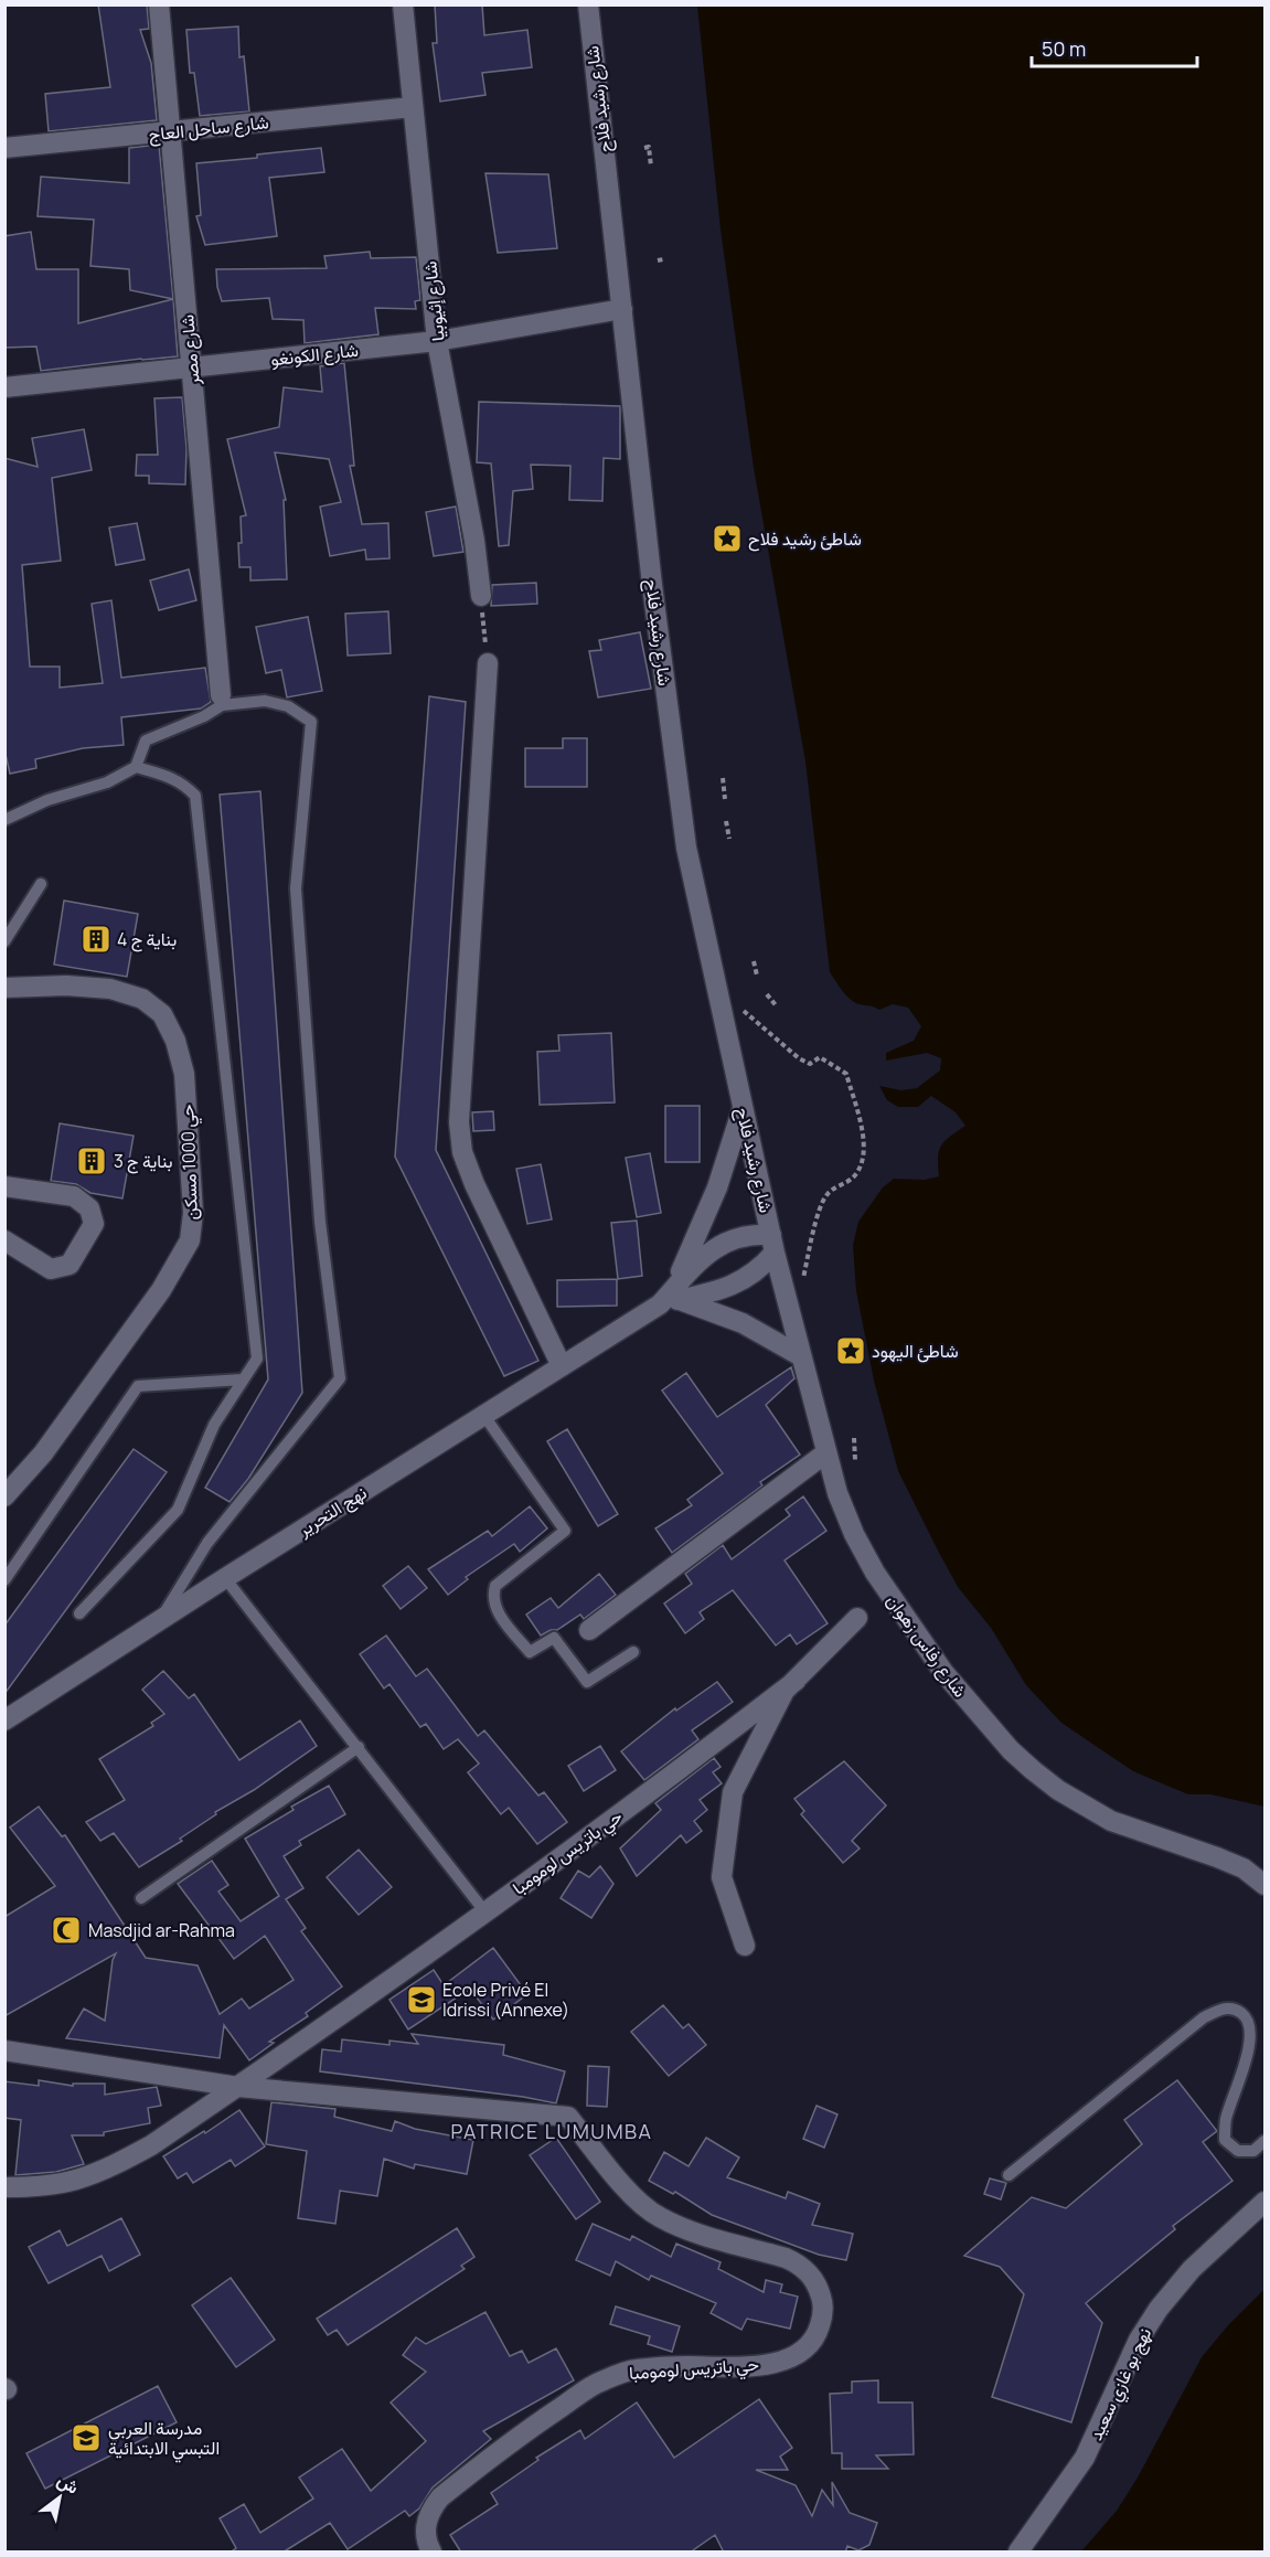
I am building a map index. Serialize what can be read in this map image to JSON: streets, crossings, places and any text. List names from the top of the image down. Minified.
{"streets":{"street":["شارع رشيد فلاح","شارع ساحل العاج","شارع إثيوبيا","شارع مصر","شارع الكونغو","حي 1000 مسكن","نهج التحرير","شارع رفاس زهوان","حي باتريس لومومبا","نهج بو غازي سعيد"]},"crossings":[["شارع رشيد فلاح","شارع الكونغو"],["شارع رشيد فلاح","نهج التحرير"],["شارع رشيد فلاح","شارع رفاس زهوان"],["شارع ساحل العاج","شارع إثيوبيا"],["شارع ساحل العاج","شارع مصر"],["شارع إثيوبيا","شارع الكونغو"],["شارع مصر","شارع الكونغو"],["نهج التحرير","شارع رفاس زهوان"]],"districts":["PATRICE LUMUMBA"],"places":{"place":["شاطئ رشيد فلاح","شاطئ اليهود"],"building":["بناية ج 4","بناية ج 3"],"mosque":["Masdjid ar-Rahma"],"school or university":["Ecole Privé El Idrissi (Annexe)","مدرسة العربي التبسي الابتدائية"]},"scale_bar":"50 m","north":"top right"}
